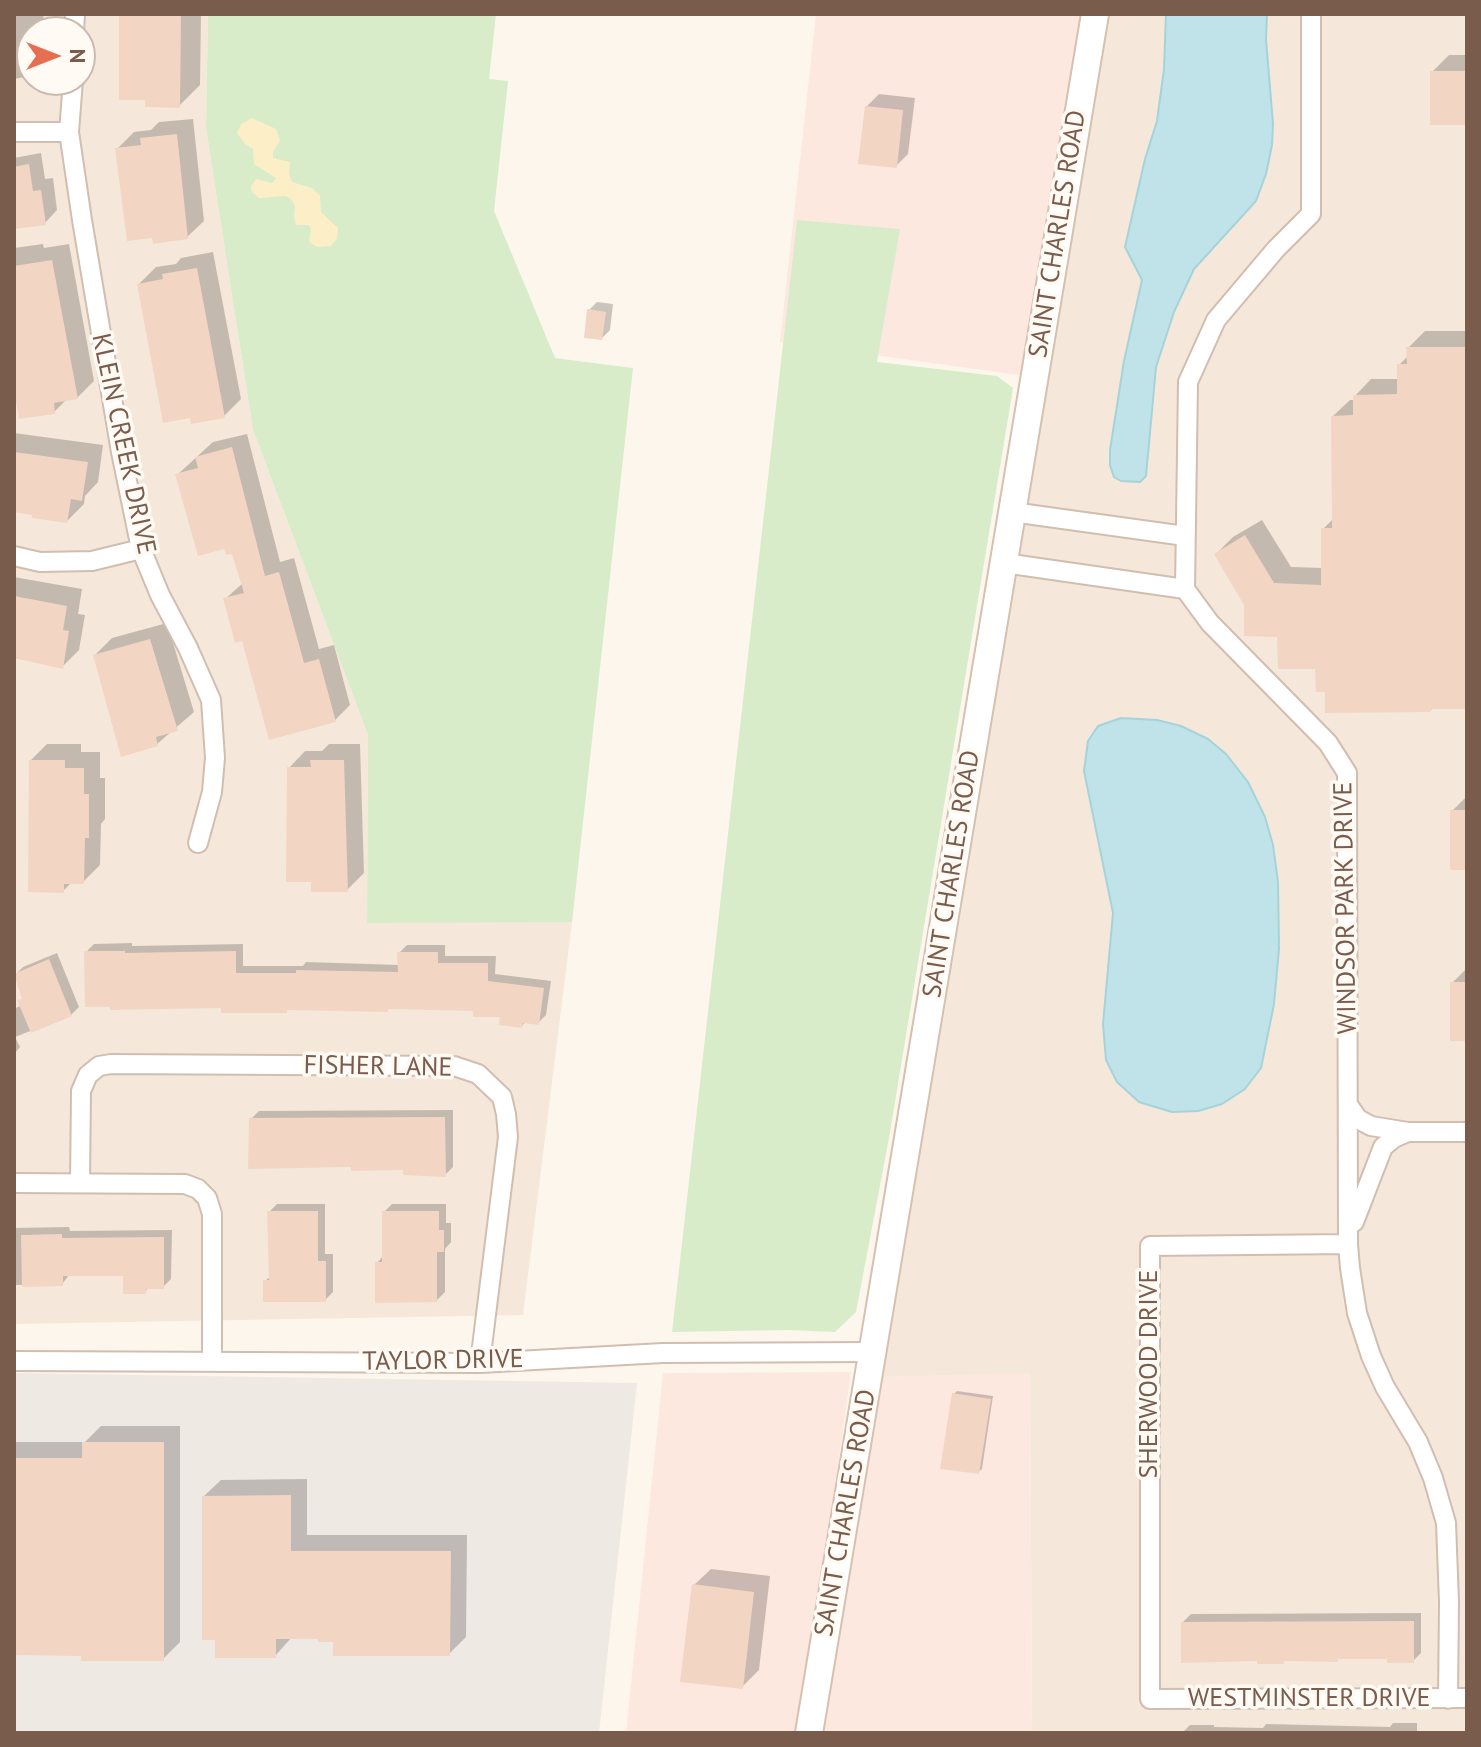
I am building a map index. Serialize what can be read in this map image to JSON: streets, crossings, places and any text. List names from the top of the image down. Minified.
{"streets":{"street":["SAINT CHARLES ROAD","KLEIN CREEK DRIVE","WINDSOR PARK DRIVE","FISHER LANE","TAYLOR DRIVE","SHERWOOD DRIVE","WESTMINSTER DRIVE"]},"crossings":[["SAINT CHARLES ROAD","TAYLOR DRIVE"],["WINDSOR PARK DRIVE","SHERWOOD DRIVE"],["WINDSOR PARK DRIVE","WESTMINSTER DRIVE"],["FISHER LANE","TAYLOR DRIVE"],["SHERWOOD DRIVE","WESTMINSTER DRIVE"]],"north":"right"}
